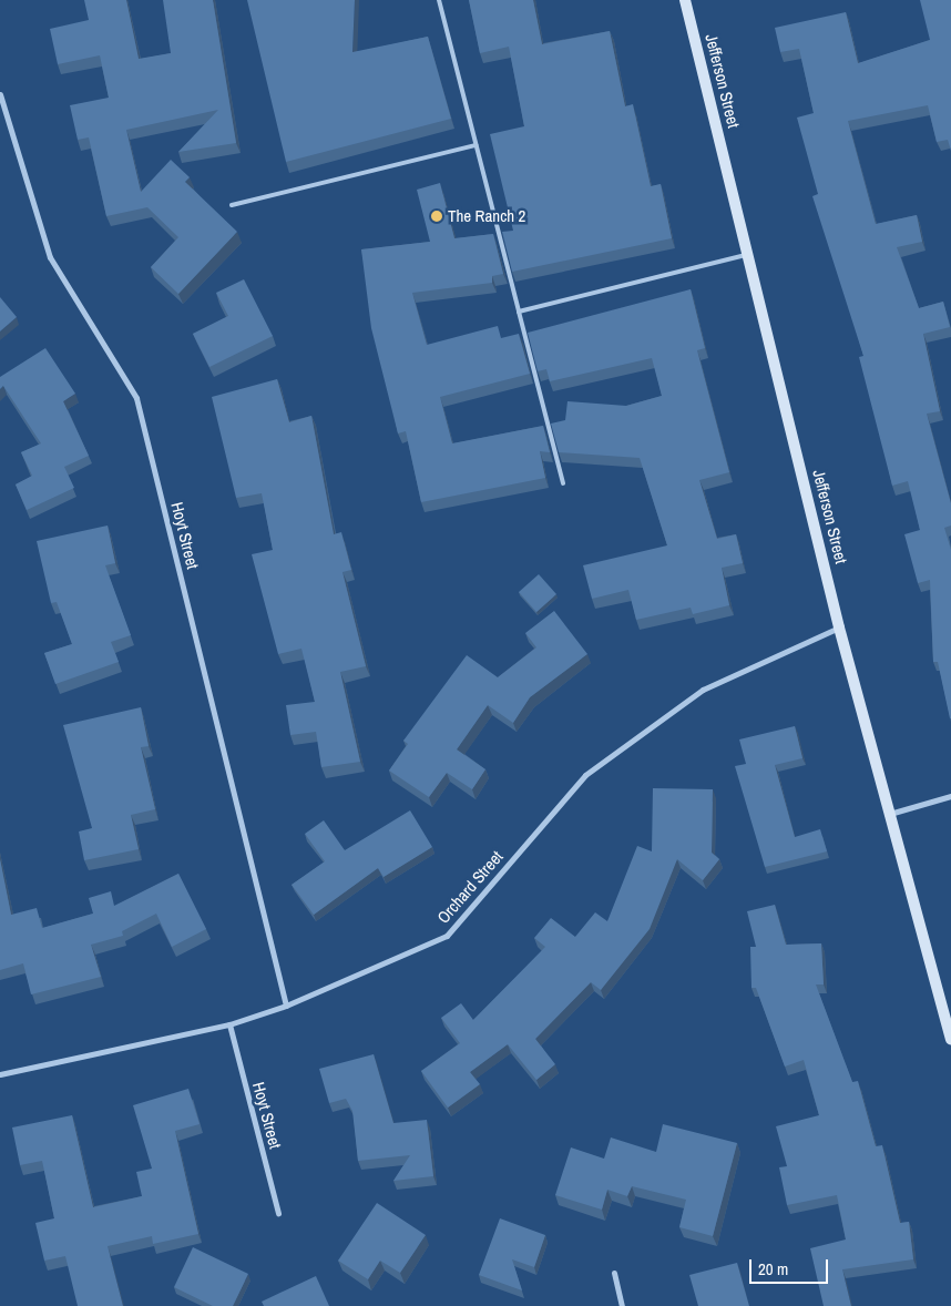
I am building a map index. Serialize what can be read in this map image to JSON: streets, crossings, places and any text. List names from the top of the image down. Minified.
{"streets":{"street":["Jefferson Street","Hoyt Street","Orchard Street"]},"crossings":[["Jefferson Street","Orchard Street"],["Hoyt Street","Orchard Street"]],"places":["The Ranch 2"],"scale_bar":"20 m"}
